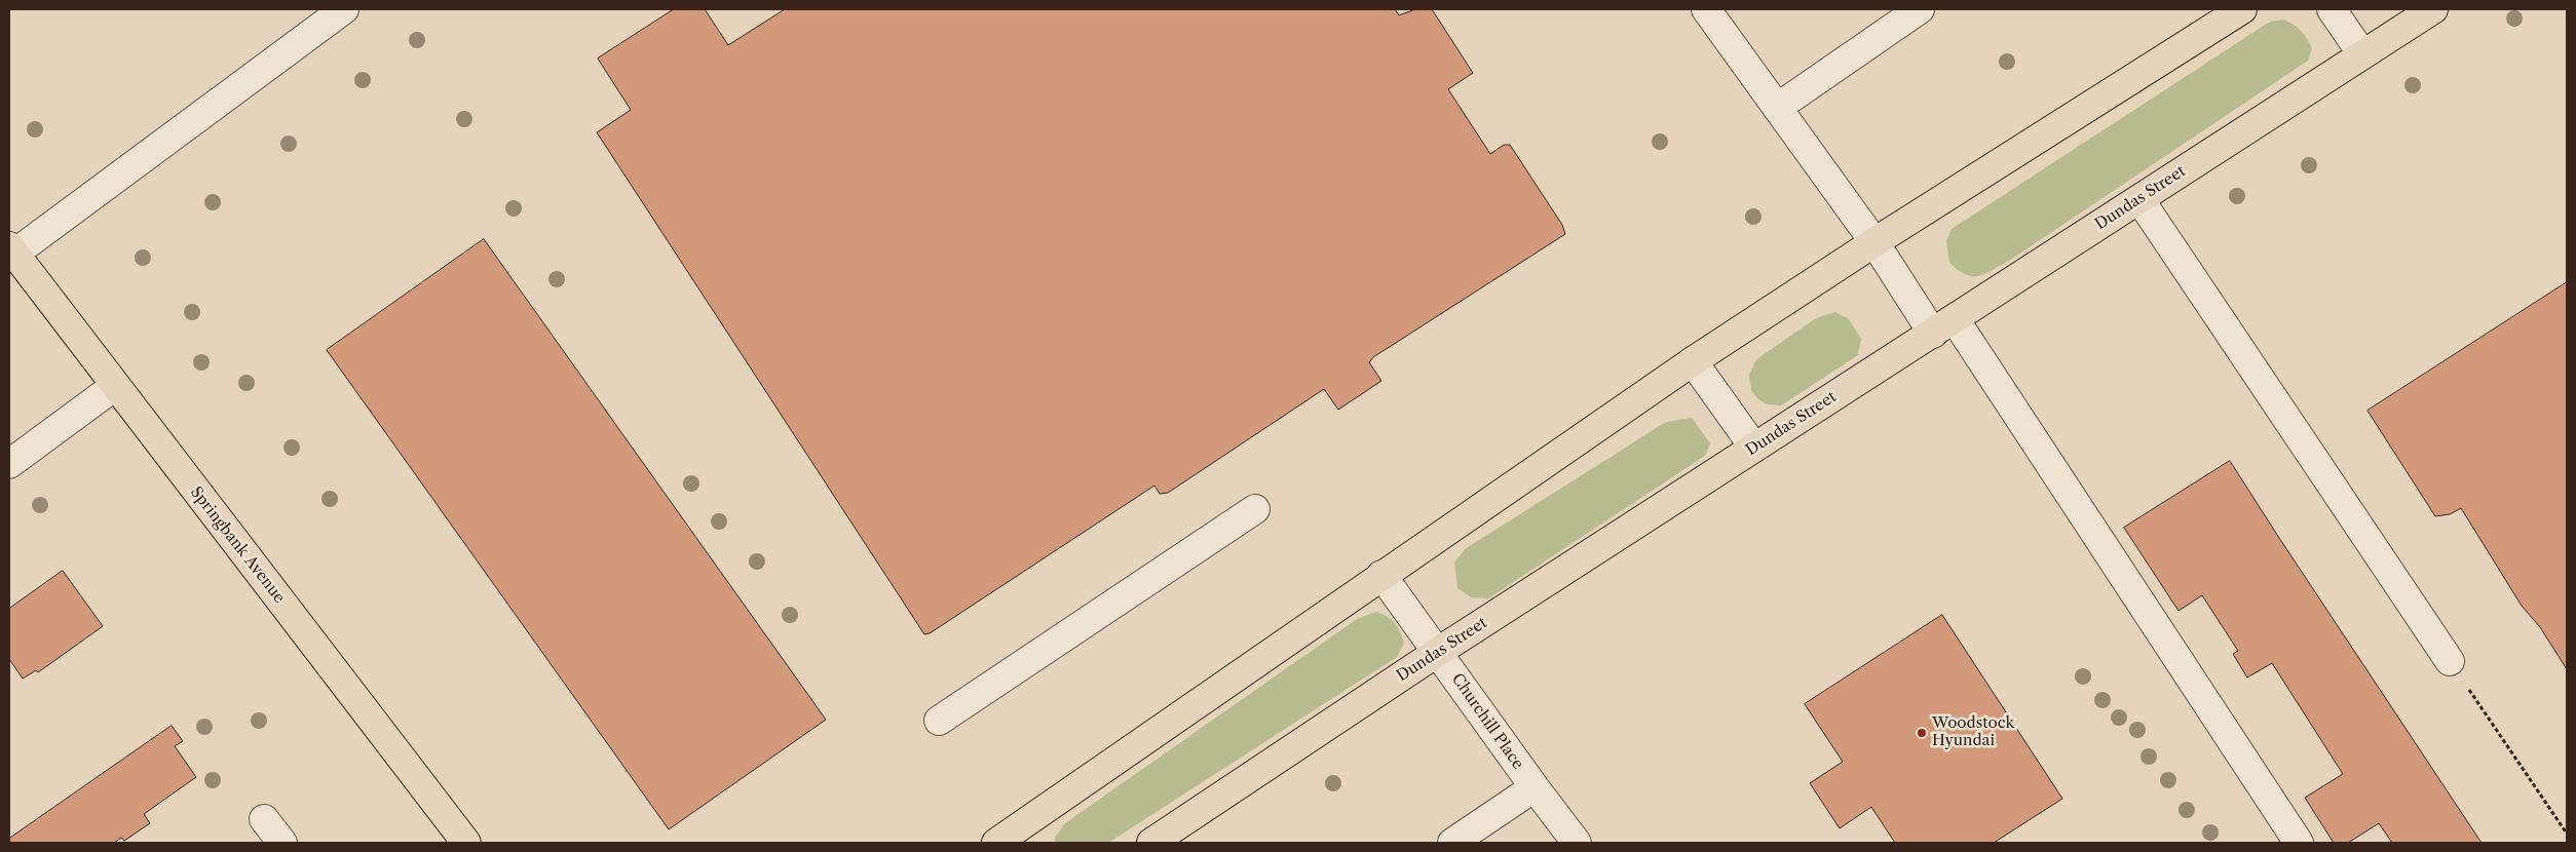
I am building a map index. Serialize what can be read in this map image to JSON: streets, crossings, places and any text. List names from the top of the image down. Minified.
{"streets":{"main road":["Dundas Street","Springbank Avenue"],"street":["Churchill Place"]},"crossings":[["Dundas Street","Churchill Place"]],"places":["Woodstock Hyundai"]}
